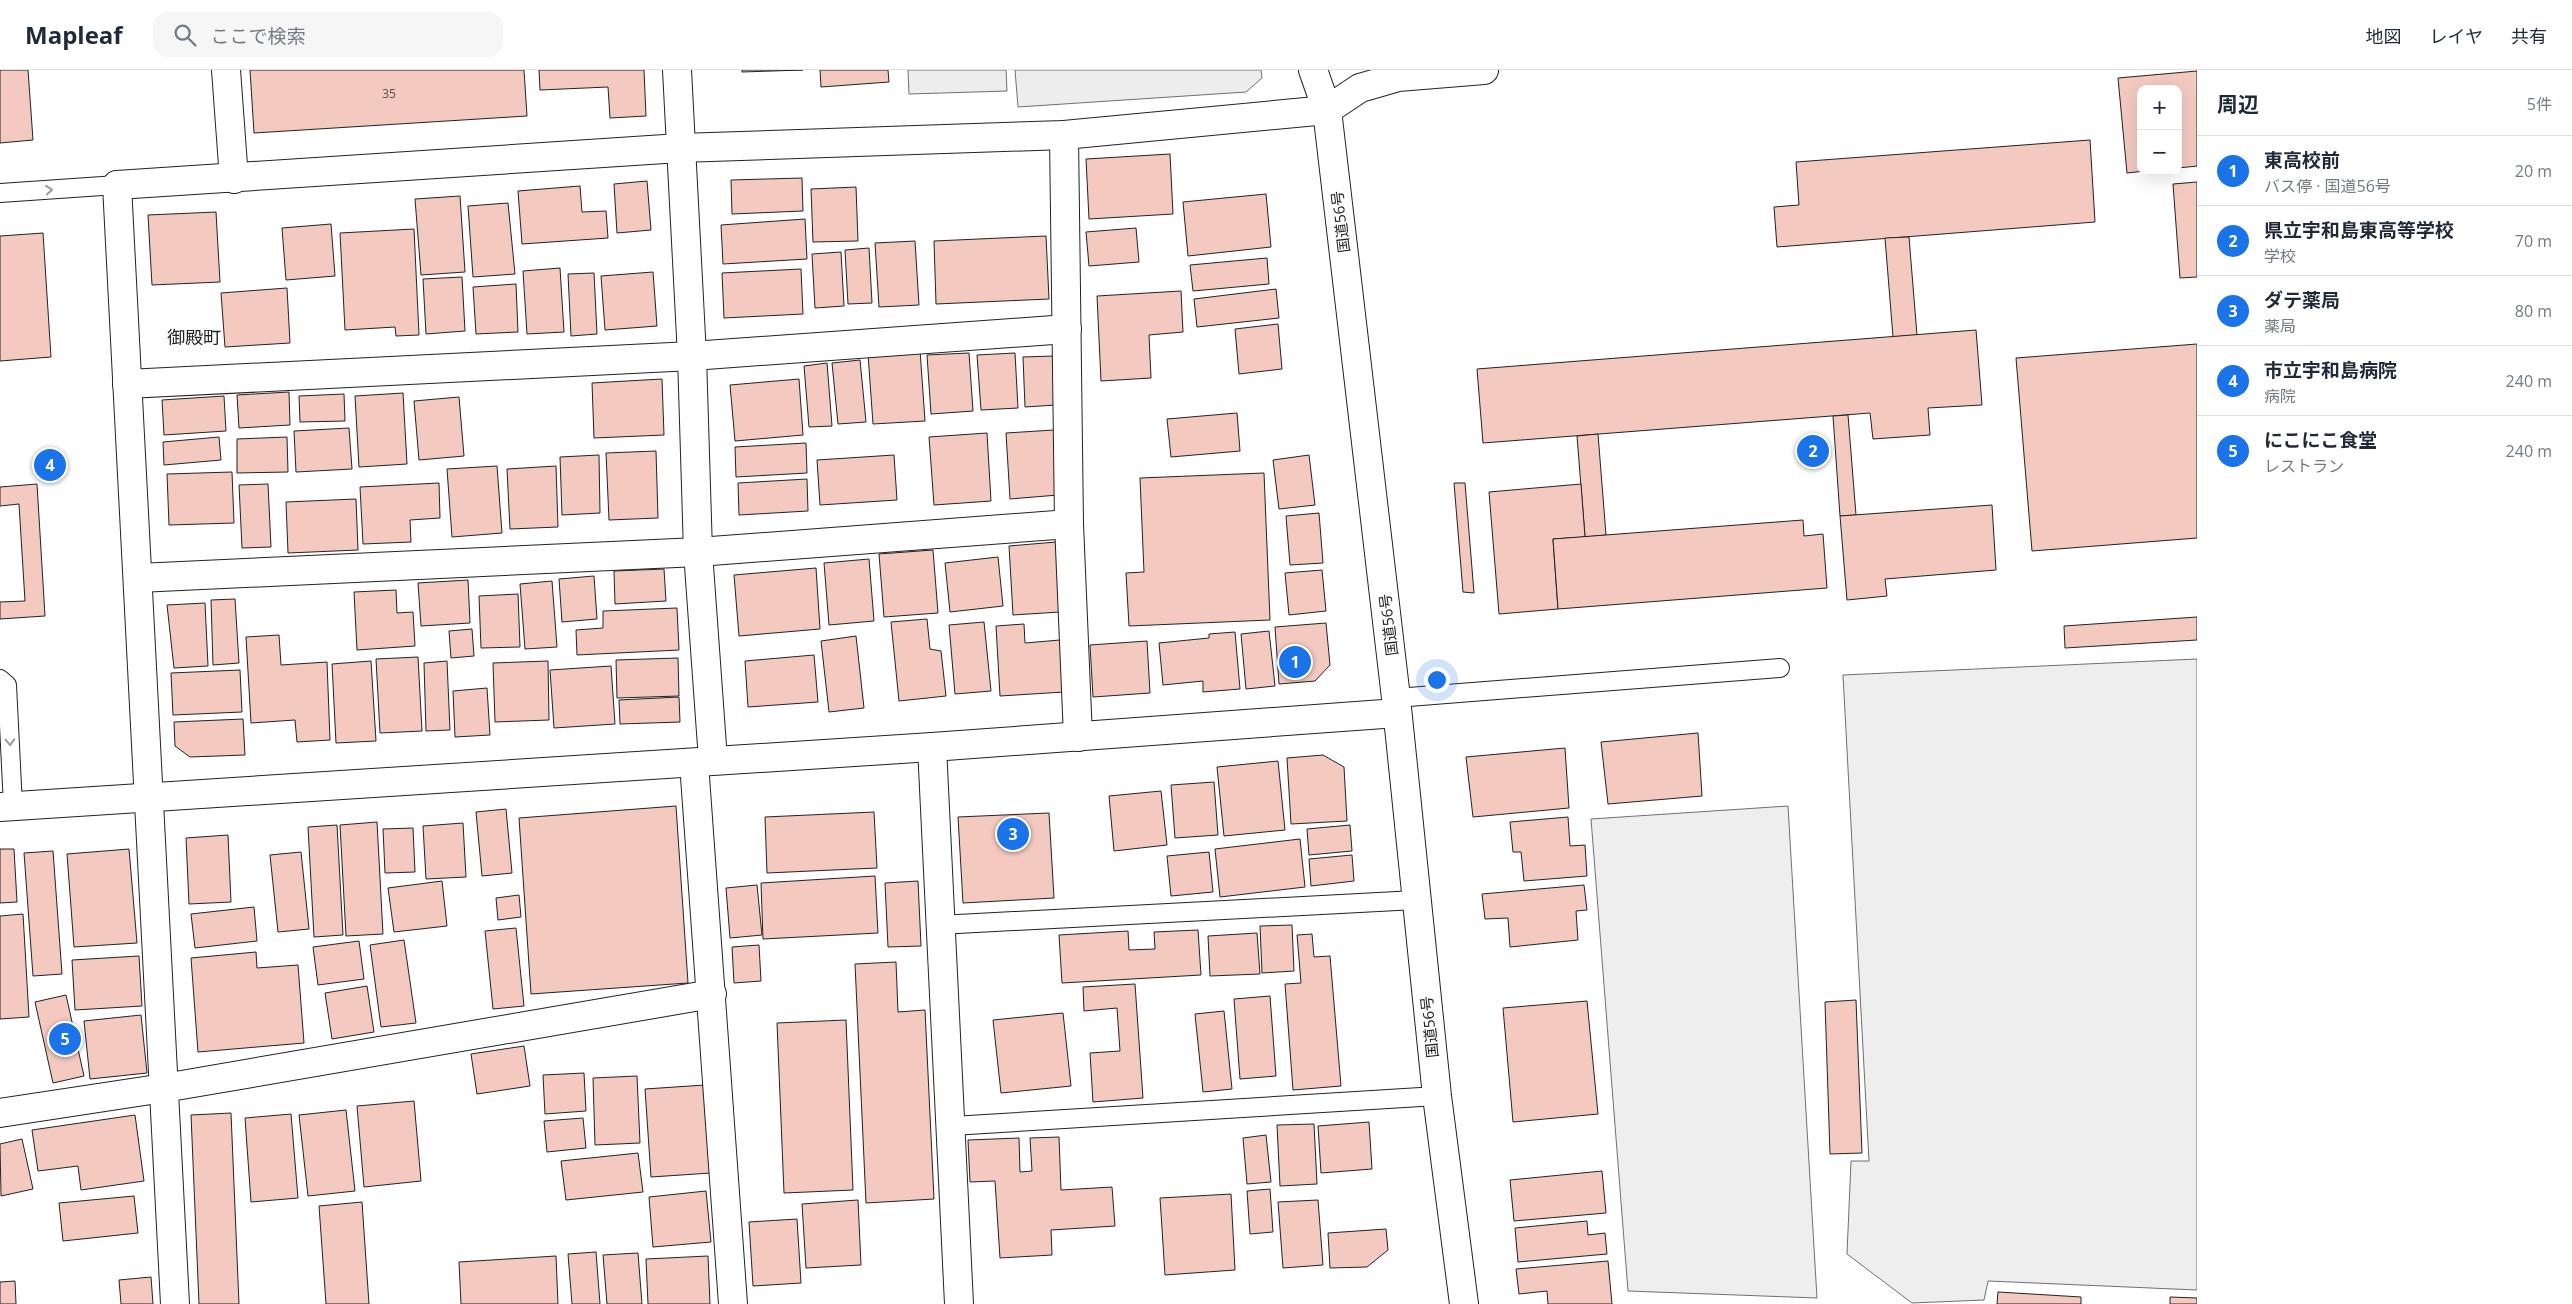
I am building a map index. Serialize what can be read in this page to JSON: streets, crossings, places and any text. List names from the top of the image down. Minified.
{"streets":{"main road":["国道56号"]},"districts":["御殿町"],"house_numbers":["35"],"page":{"header":"Mapleaf","search":"ここで検索","nav":["地図","レイヤ","共有"],"heading":["周辺","5件"],"map_buttons":["+","−"],"list":[{"mark":"1","name":"東高校前","note":"バス停 · 国道56号","value":"20 m"},{"mark":"2","name":"県立宇和島東高等学校","note":"学校","value":"70 m"},{"mark":"3","name":"ダテ薬局","note":"薬局","value":"80 m"},{"mark":"4","name":"市立宇和島病院","note":"病院","value":"240 m"},{"mark":"5","name":"にこにこ食堂","note":"レストラン","value":"240 m"}],"pins":["2","4","1","3","5"]}}
